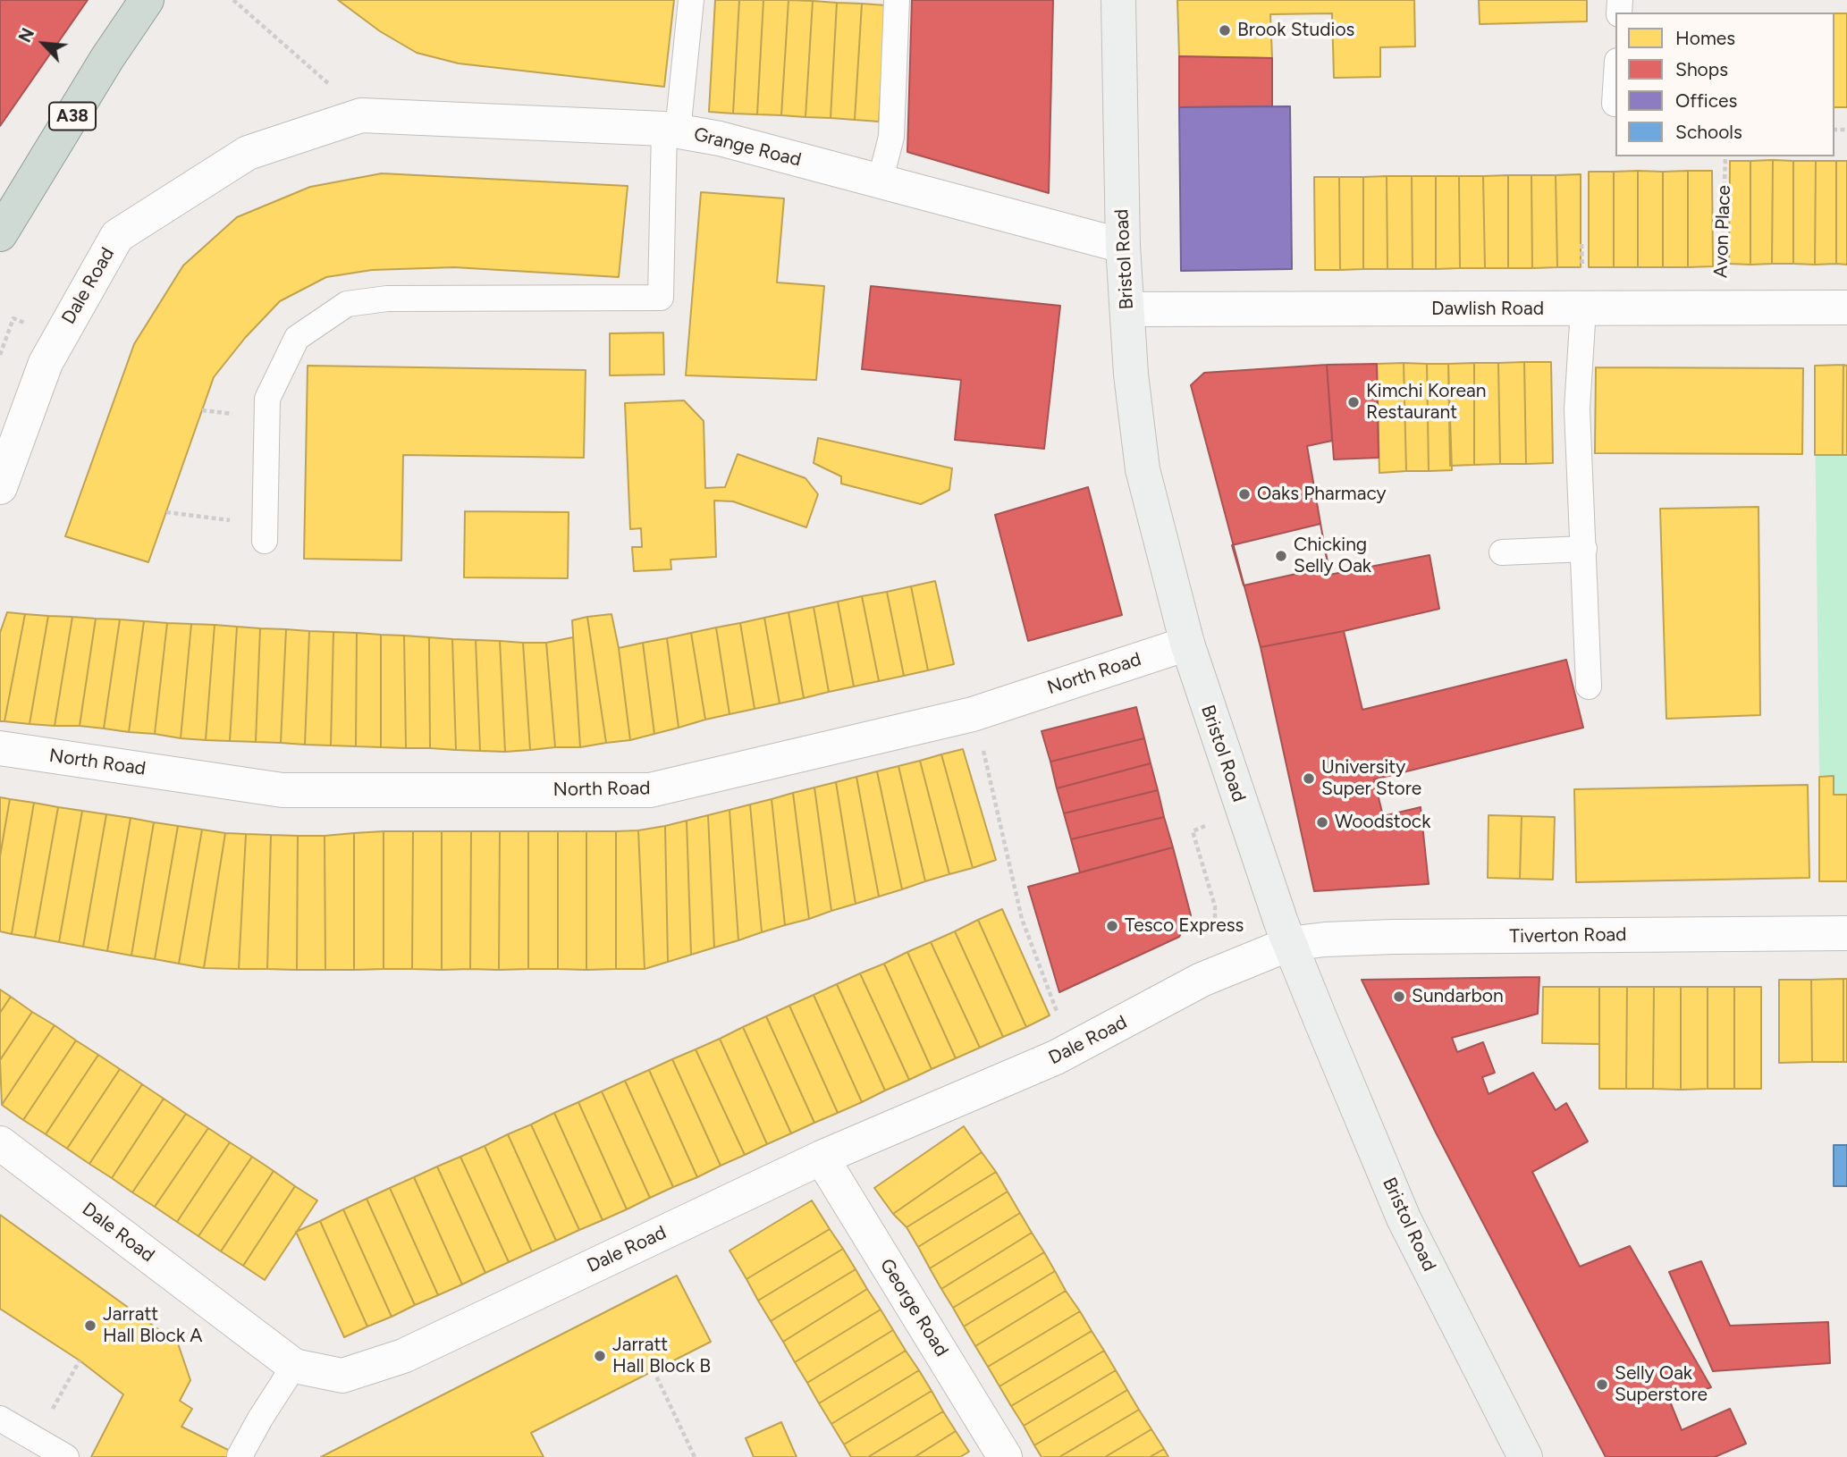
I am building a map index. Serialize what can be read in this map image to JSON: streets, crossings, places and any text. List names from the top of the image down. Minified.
{"streets":{"highway":["A38"],"main road":["Bristol Road"],"street":["Grange Road","Dale Road","Dawlish Road","North Road","Tiverton Road","George Road"],"path":["Avon Place"]},"crossings":[["Grange Road","Bristol Road"],["Grange Road","Dale Road"],["Avon Place","Dawlish Road"],["Bristol Road","Dale Road"],["Bristol Road","Dawlish Road"],["Bristol Road","North Road"],["Bristol Road","Tiverton Road"],["Dale Road","Tiverton Road"],["Dale Road","George Road"]],"places":["Brook Studios","Kimchi Korean Restaurant","Oaks Pharmacy","Chicking Selly Oak","University Super Store","Woodstock","Tesco Express","Sundarbon","Jarratt Hall Block A","Jarratt Hall Block B","Selly Oak Superstore"],"legend":["Homes","Shops","Offices","Schools"],"north":"top left"}
